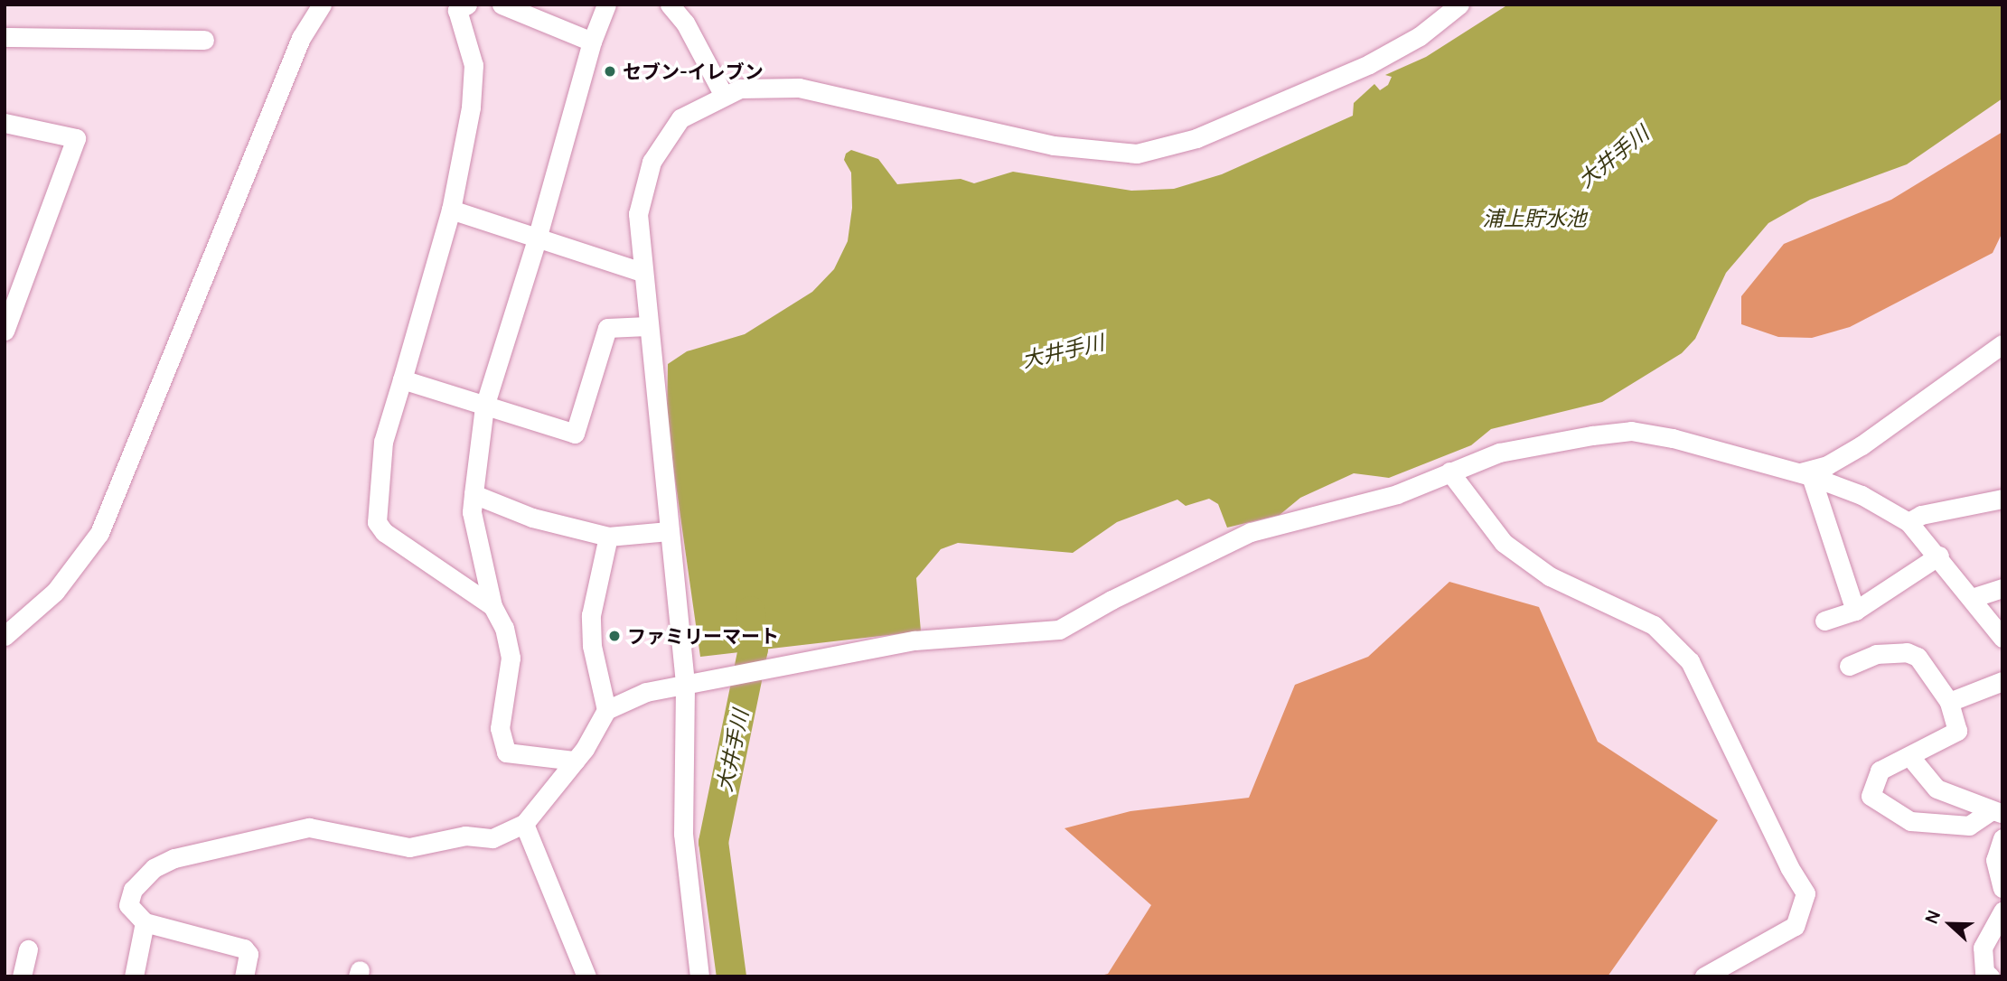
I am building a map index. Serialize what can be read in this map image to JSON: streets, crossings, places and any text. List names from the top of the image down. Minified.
{"water":["大井手川","浦上貯水池"],"places":["セブン-イレブン","ファミリーマート"],"north":"left"}
